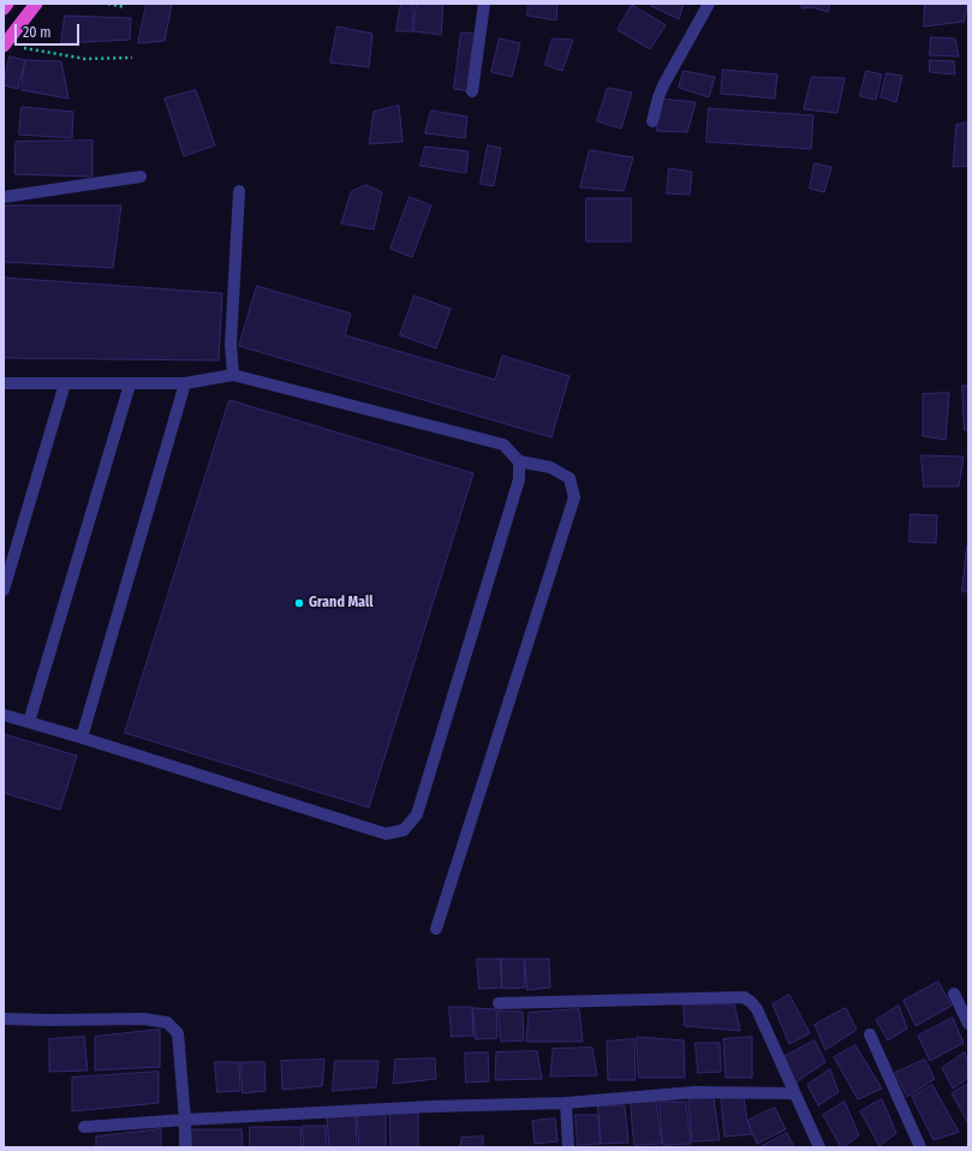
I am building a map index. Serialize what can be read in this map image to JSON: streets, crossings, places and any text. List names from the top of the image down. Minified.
{"places":["Grand Mall"],"scale_bar":"20 m"}
